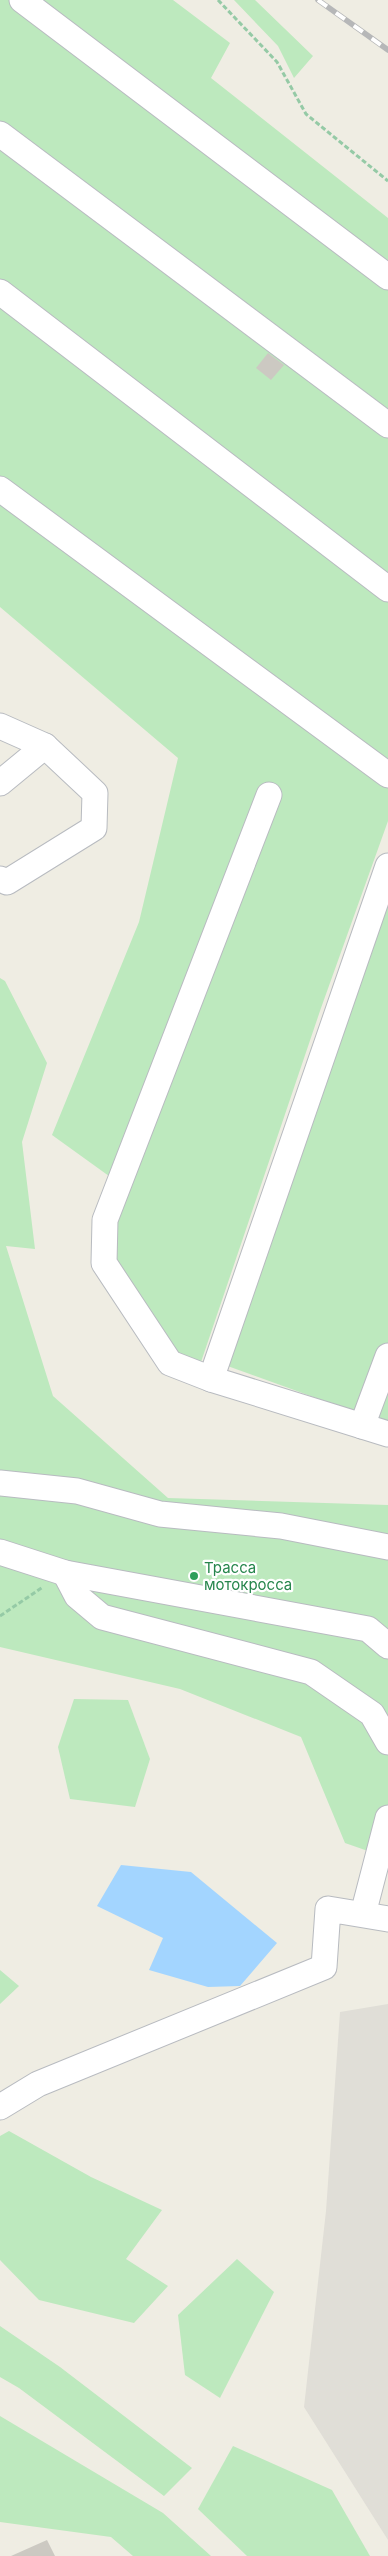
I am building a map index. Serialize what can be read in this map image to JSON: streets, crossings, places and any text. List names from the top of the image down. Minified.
{"places":["Трасса мотокросса"]}
